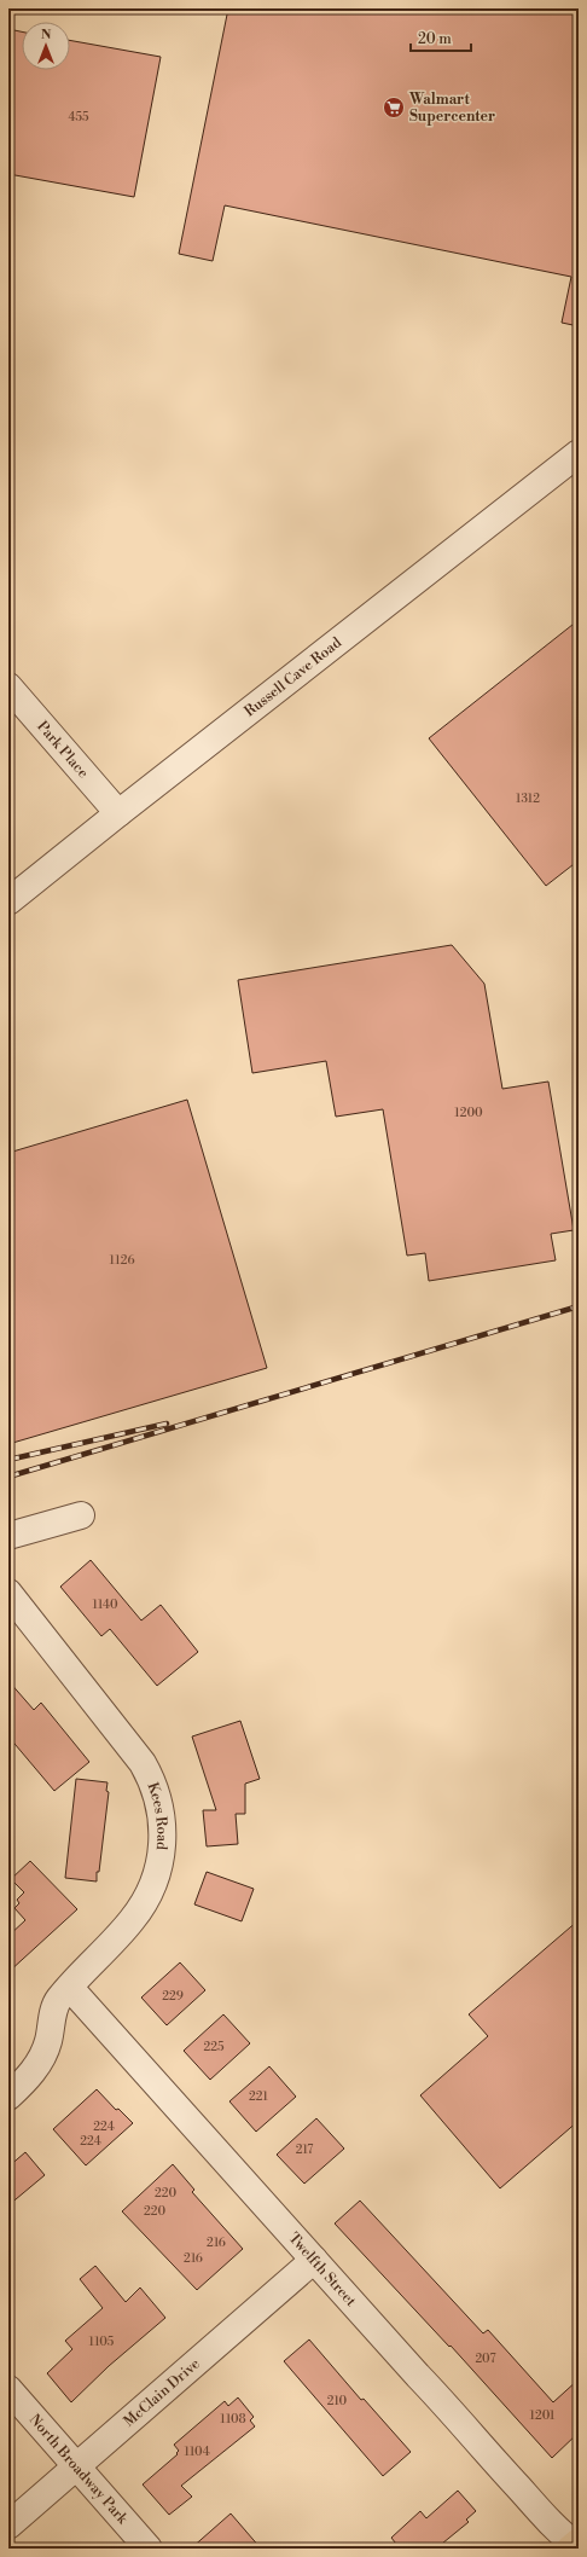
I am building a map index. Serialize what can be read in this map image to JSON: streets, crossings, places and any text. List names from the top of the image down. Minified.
{"streets":{"street":["Russell Cave Road","Park Place","Kees Road","Twelfth Street","McClain Drive","North Broadway Park"]},"crossings":[["Russell Cave Road","Park Place"],["Kees Road","Twelfth Street"],["Twelfth Street","McClain Drive"],["McClain Drive","North Broadway Park"]],"places":{"supermarket":["Walmart Supercenter"]},"house_numbers":["455","1312","1200","1126","1140","229","225","221","224","224","217","220","220","216","216","1105","207","210","1201","1108","1104"],"scale_bar":"20 m","north":"top"}
